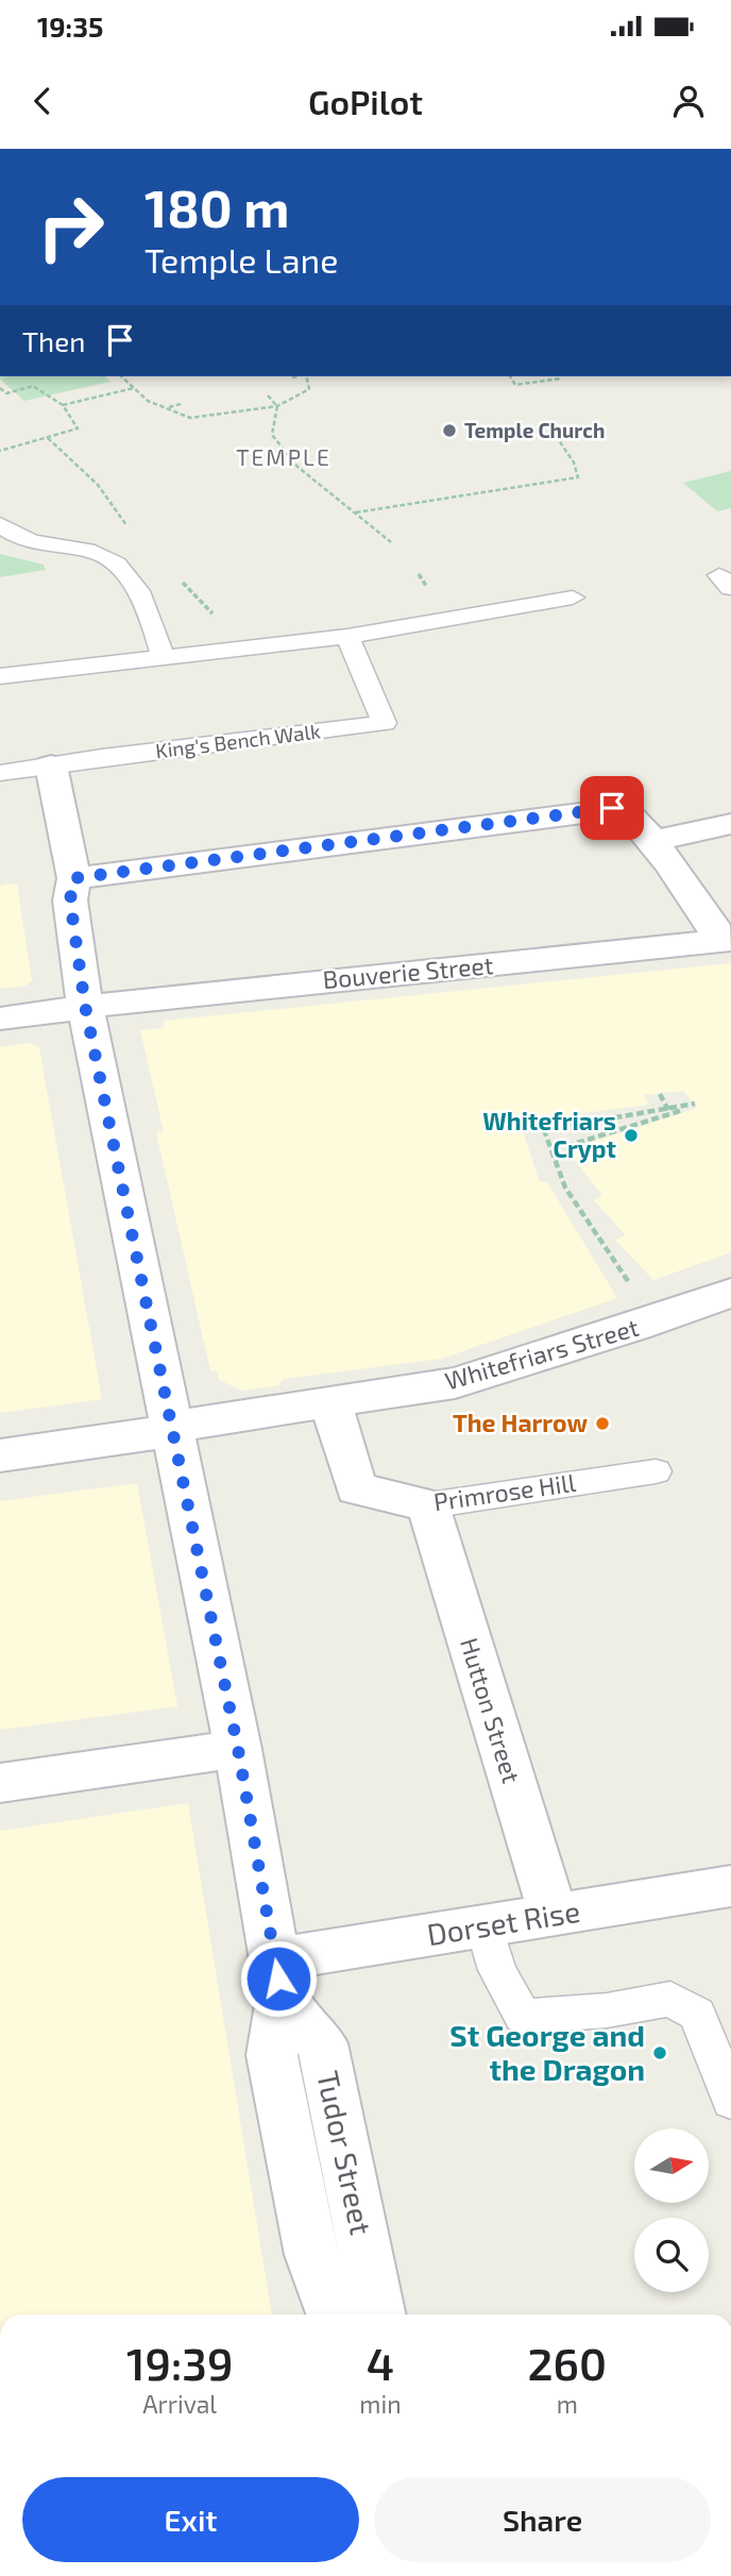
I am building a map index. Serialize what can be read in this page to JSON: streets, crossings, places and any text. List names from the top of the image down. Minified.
{"streets":{"street":["Bouverie Street","Whitefriars Street","Primrose Hill","Hutton Street","Dorset Rise","Tudor Street"],"lane":["King's Bench Walk"]},"crossings":[["King's Bench Walk","Tudor Street"],["Bouverie Street","Tudor Street"],["Whitefriars Street","Primrose Hill"],["Whitefriars Street","Tudor Street"],["Primrose Hill","Hutton Street"],["Hutton Street","Dorset Rise"],["Dorset Rise","Tudor Street"]],"districts":["TEMPLE"],"places":["Temple Church","Whitefriars Crypt","The Harrow","St George and the Dragon"],"north":"right","page":{"status":"19:35","header":"GoPilot","turn":["180 m","Temple Lane"],"then":"Then","eta":["19:39","Arrival","4","min","260","m"],"buttons":["Exit","Share"]}}
